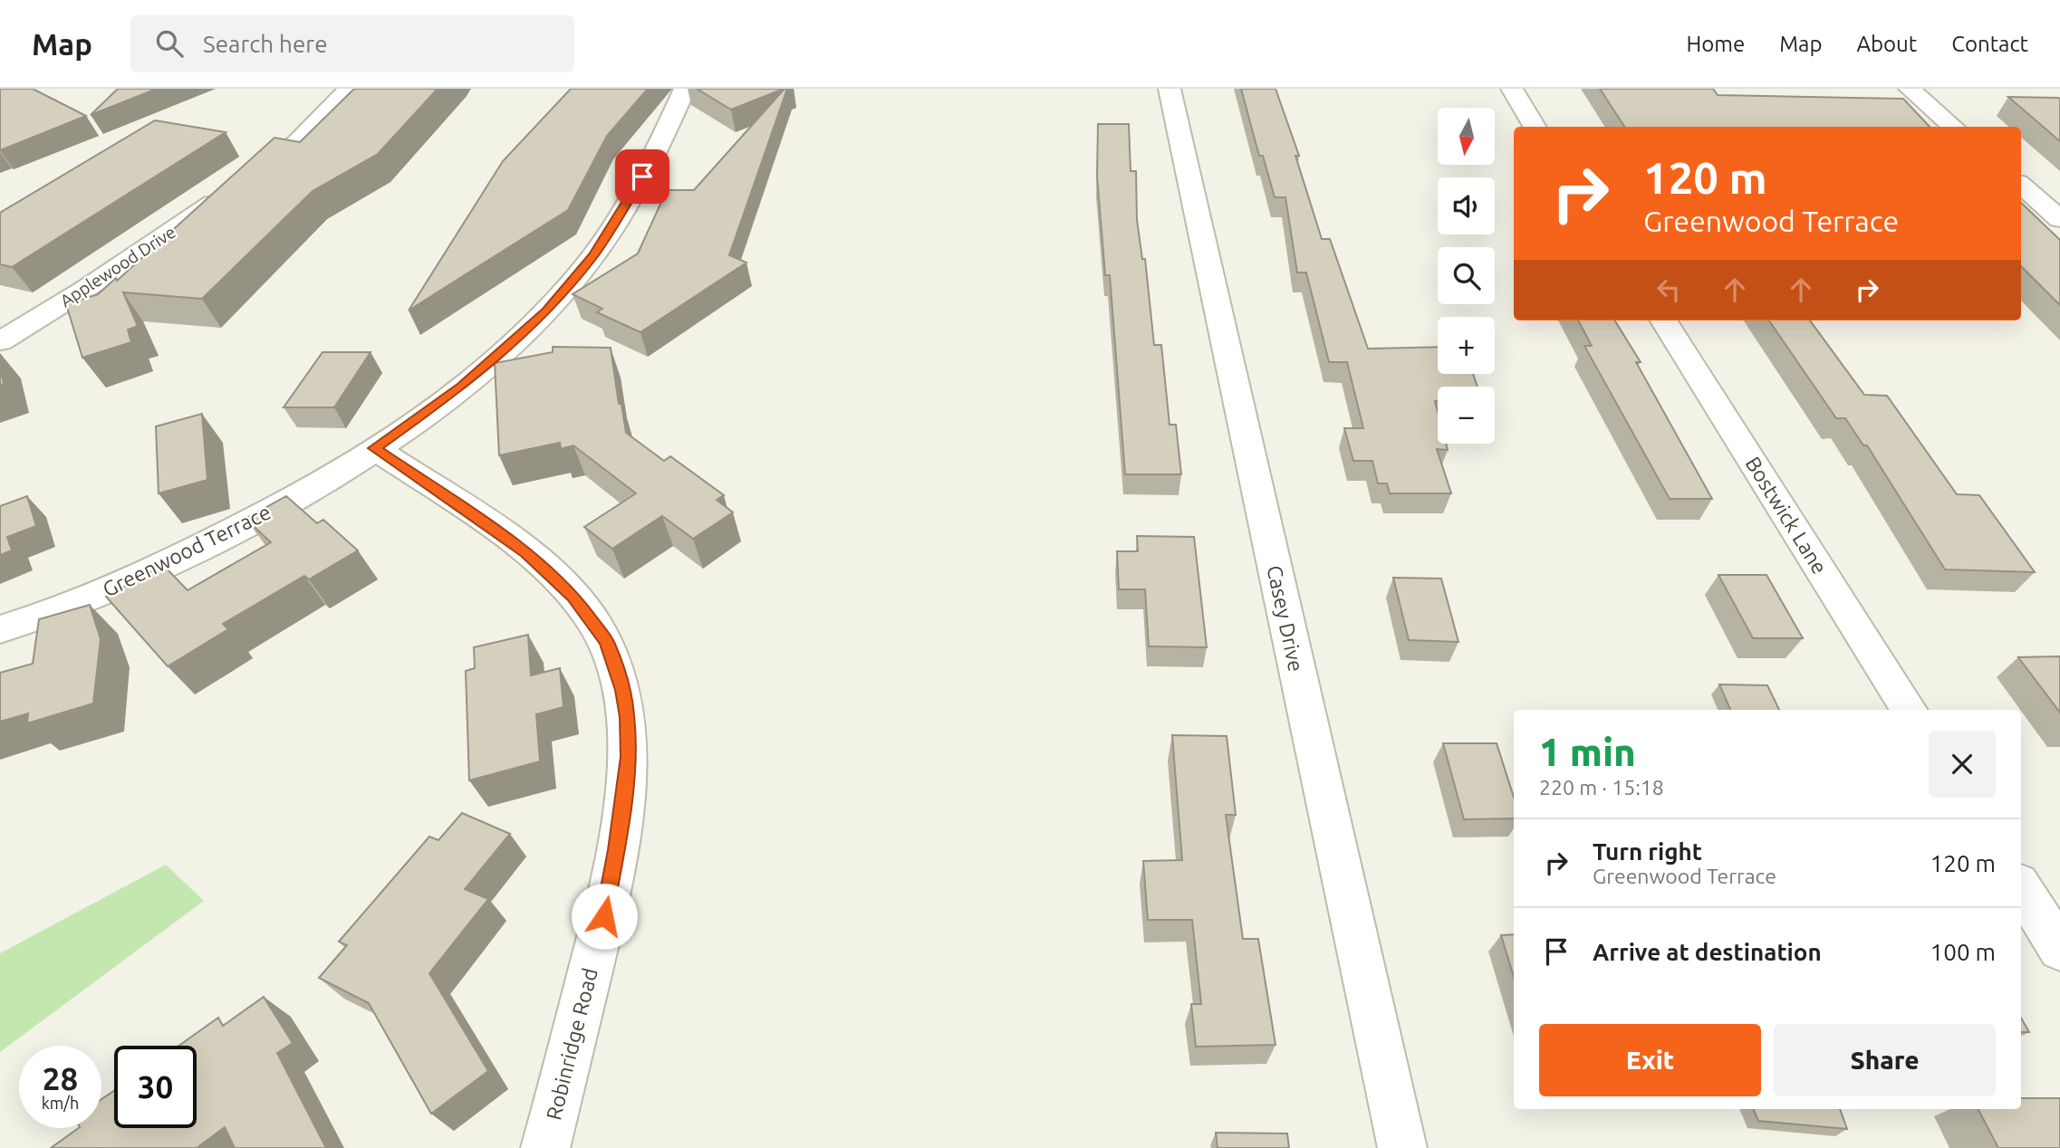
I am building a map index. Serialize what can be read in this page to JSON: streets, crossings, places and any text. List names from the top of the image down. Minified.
{"streets":{"street":["Applewood Drive","Bostwick Lane","Greenwood Terrace","Casey Drive","Robinridge Road"]},"crossings":[["Greenwood Terrace","Robinridge Road"]],"north":"bottom","page":{"header":"Map","search":"Search here","nav":["Home","Map","About","Contact"],"map_buttons":["+","−"],"turn":["120 m","Greenwood Terrace"],"heading":["1 min","220 m · 15:18"],"list":[{"name":"Turn right","note":"Greenwood Terrace","value":"120 m"},{"name":"Arrive at destination","value":"100 m"}],"buttons":["Exit","Share"],"speed":"28 km/h","limit":"30"}}
